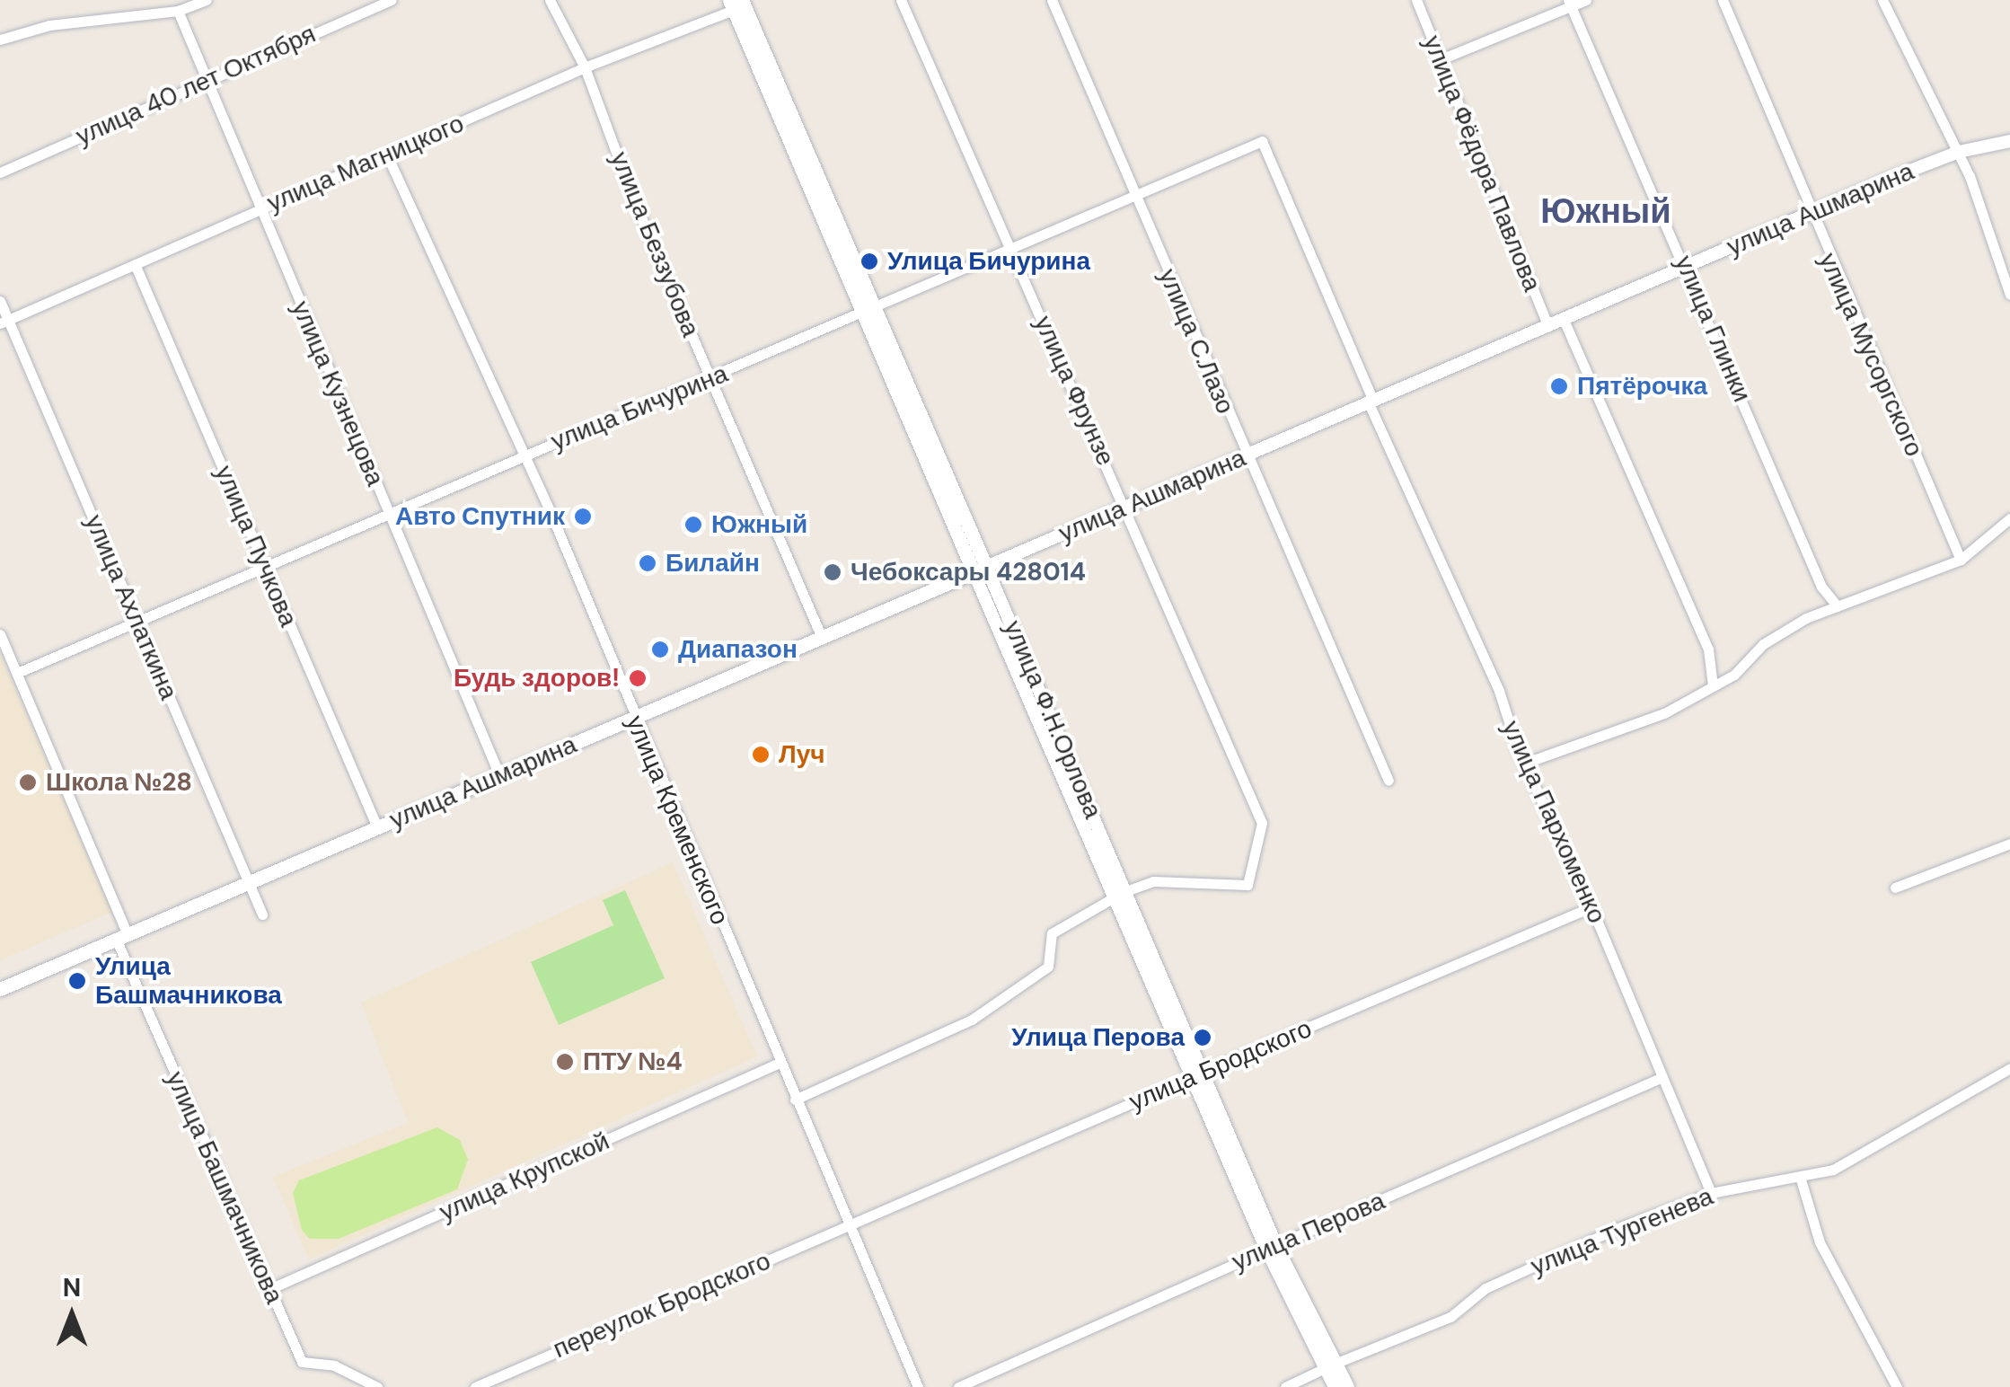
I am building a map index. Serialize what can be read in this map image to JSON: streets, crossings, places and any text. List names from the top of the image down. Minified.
{"streets":{"main road":["улица Ашмарина","улица Ф.Н.Орлова"],"street":["улица 40 лет Октября","улица Магницкого","улица Фёдора Павлова","улица Беззубова","улица Глинки","улица С.Лазо","улица Мусоргского","улица Фрунзе","улица Кузнецова","улица Бичурина","улица Пучкова","улица Ахлаткина","улица Кременского","улица Пархоменко","улица Бродского","улица Крупской","улица Башмачникова","улица Перова","улица Тургенева","переулок Бродского"]},"crossings":[["улица 40 лет Октября","улица Кузнецова"],["улица Магницкого","улица Беззубова"],["улица Магницкого","улица Кузнецова"],["улица Магницкого","улица Пучкова"],["улица Магницкого","улица Ахлаткина"],["улица Магницкого","улица Ф.Н.Орлова"],["улица Магницкого","улица Кременского"],["улица Фёдора Павлова","улица Ашмарина"],["улица Ашмарина","улица Беззубова"],["улица Ашмарина","улица Глинки"],["улица Ашмарина","улица С.Лазо"],["улица Ашмарина","улица Мусоргского"],["улица Ашмарина","улица Фрунзе"],["улица Ашмарина","улица Кузнецова"],["улица Ашмарина","улица Пучкова"],["улица Ашмарина","улица Ахлаткина"],["улица Ашмарина","улица Ф.Н.Орлова"],["улица Ашмарина","улица Кременского"],["улица Ашмарина","улица Пархоменко"],["улица Ашмарина","улица Башмачникова"],["улица Беззубова","улица Бичурина"],["улица С.Лазо","улица Бичурина"],["улица Фрунзе","улица Бичурина"],["улица Фрунзе","улица Ф.Н.Орлова"],["улица Кузнецова","улица Бичурина"],["улица Бичурина","улица Пучкова"],["улица Бичурина","улица Ахлаткина"],["улица Бичурина","улица Ф.Н.Орлова"],["улица Бичурина","улица Кременского"],["улица Бичурина","улица Пархоменко"],["улица Бичурина","улица Башмачникова"],["улица Ф.Н.Орлова","улица Бродского"],["улица Ф.Н.Орлова","улица Перова"],["улица Ф.Н.Орлова","улица Тургенева"],["улица Кременского","улица Бродского"],["улица Кременского","улица Крупской"],["улица Кременского","переулок Бродского"],["улица Пархоменко","улица Бродского"],["улица Пархоменко","улица Перова"],["улица Пархоменко","улица Тургенева"],["улица Бродского","переулок Бродского"],["улица Крупской","улица Башмачникова"]],"districts":["Южный"],"places":["Улица Бичурина","Пятёрочка","Авто Спутник","Южный","Билайн","Чебоксары 428014","Диапазон","Будь здоров!","Луч","Школа №28","Улица Башмачникова","Улица Перова","ПТУ №4"],"north":"top"}
